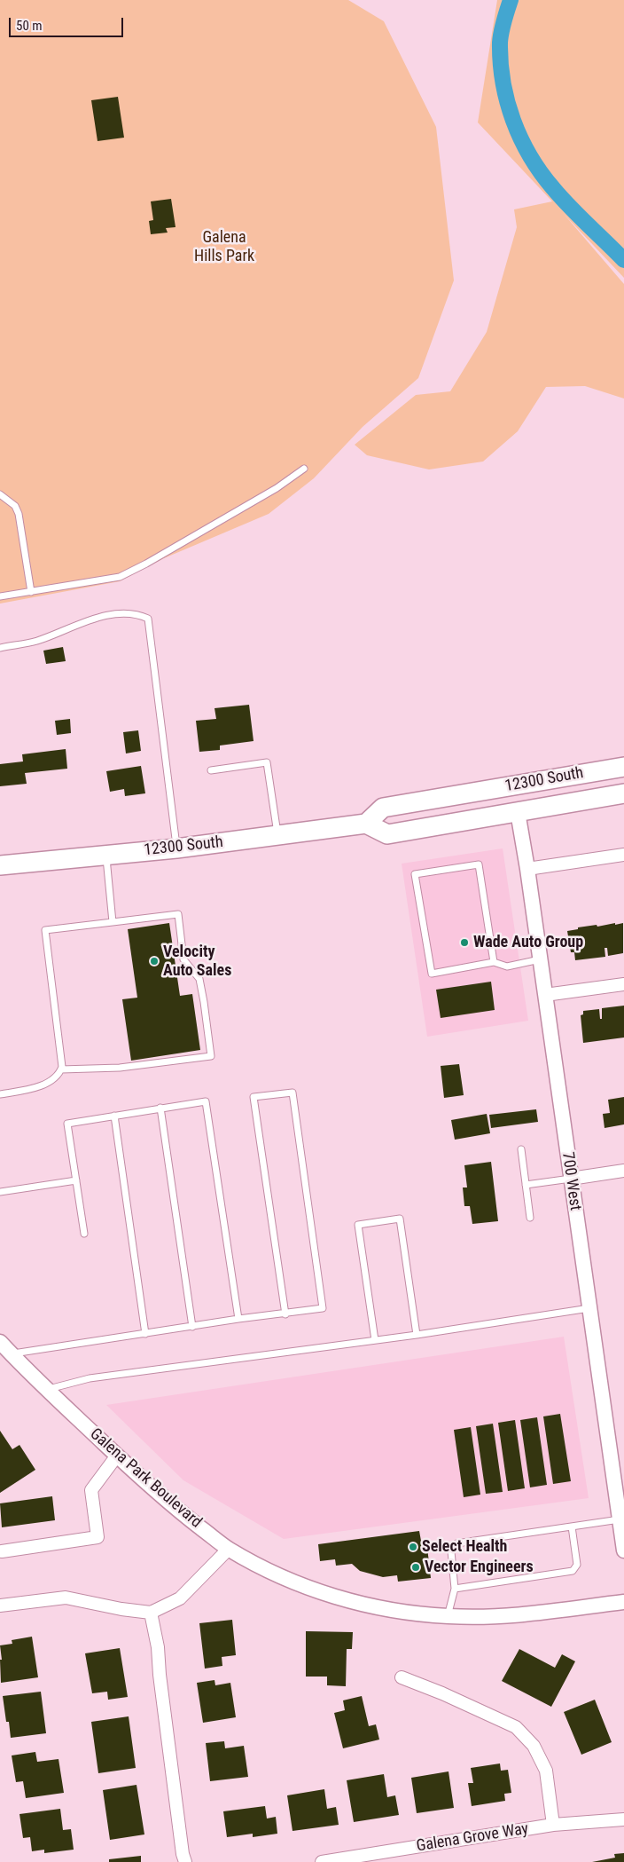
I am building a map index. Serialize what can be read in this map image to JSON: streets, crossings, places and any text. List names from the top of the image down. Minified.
{"streets":{"main road":["12300 South"],"street":["700 West","Galena Park Boulevard","Galena Grove Way"]},"crossings":[["12300 South","700 West"]],"parks":["Galena Hills Park"],"places":["Wade Auto Group","Velocity Auto Sales","Select Health","Vector Engineers"],"scale_bar":"50 m"}
